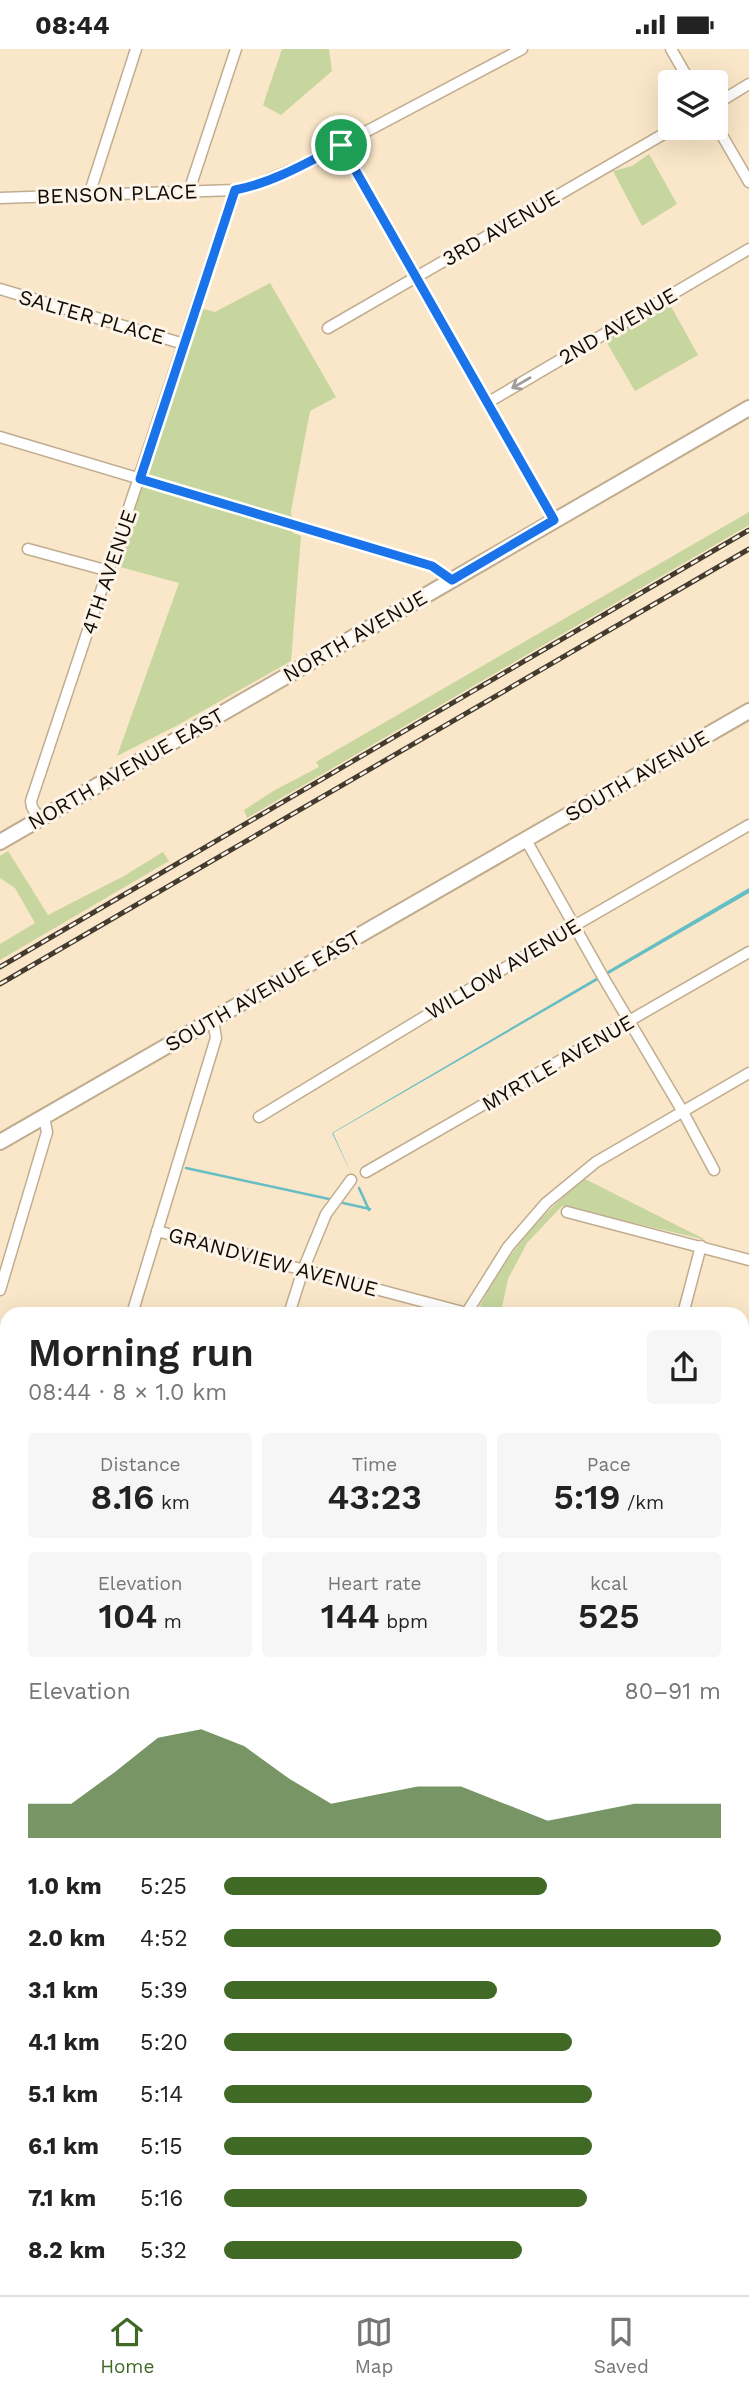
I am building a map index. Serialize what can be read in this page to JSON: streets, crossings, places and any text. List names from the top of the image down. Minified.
{"streets":{"main road":["NORTH AVENUE","NORTH AVENUE EAST","SOUTH AVENUE","SOUTH AVENUE EAST"],"street":["BENSON PLACE","3RD AVENUE","SALTER PLACE","2ND AVENUE","4TH AVENUE","WILLOW AVENUE","MYRTLE AVENUE","GRANDVIEW AVENUE"]},"crossings":[["BENSON PLACE","4TH AVENUE"],["SALTER PLACE","4TH AVENUE"],["4TH AVENUE","NORTH AVENUE EAST"],["NORTH AVENUE","NORTH AVENUE EAST"],["SOUTH AVENUE","SOUTH AVENUE EAST"]],"one_way":["2ND AVENUE"],"page":{"status":"08:44","heading":["Morning run","08:44 · 8 × 1.0 km"],"stats":[["Distance","8.16 km"],["Time","43:23"],["Pace","5:19 /km"],["Elevation","104 m"],["Heart rate","144 bpm"],["kcal","525"]],"chart":["Elevation","80–91 m"],"list":[{"name":"1.0 km","note":"5:25"},{"name":"2.0 km","note":"4:52"},{"name":"3.1 km","note":"5:39"},{"name":"4.1 km","note":"5:20"},{"name":"5.1 km","note":"5:14"},{"name":"6.1 km","note":"5:15"},{"name":"7.1 km","note":"5:16"},{"name":"8.2 km","note":"5:32"}],"tabs":["Home","Map","Saved"]}}
